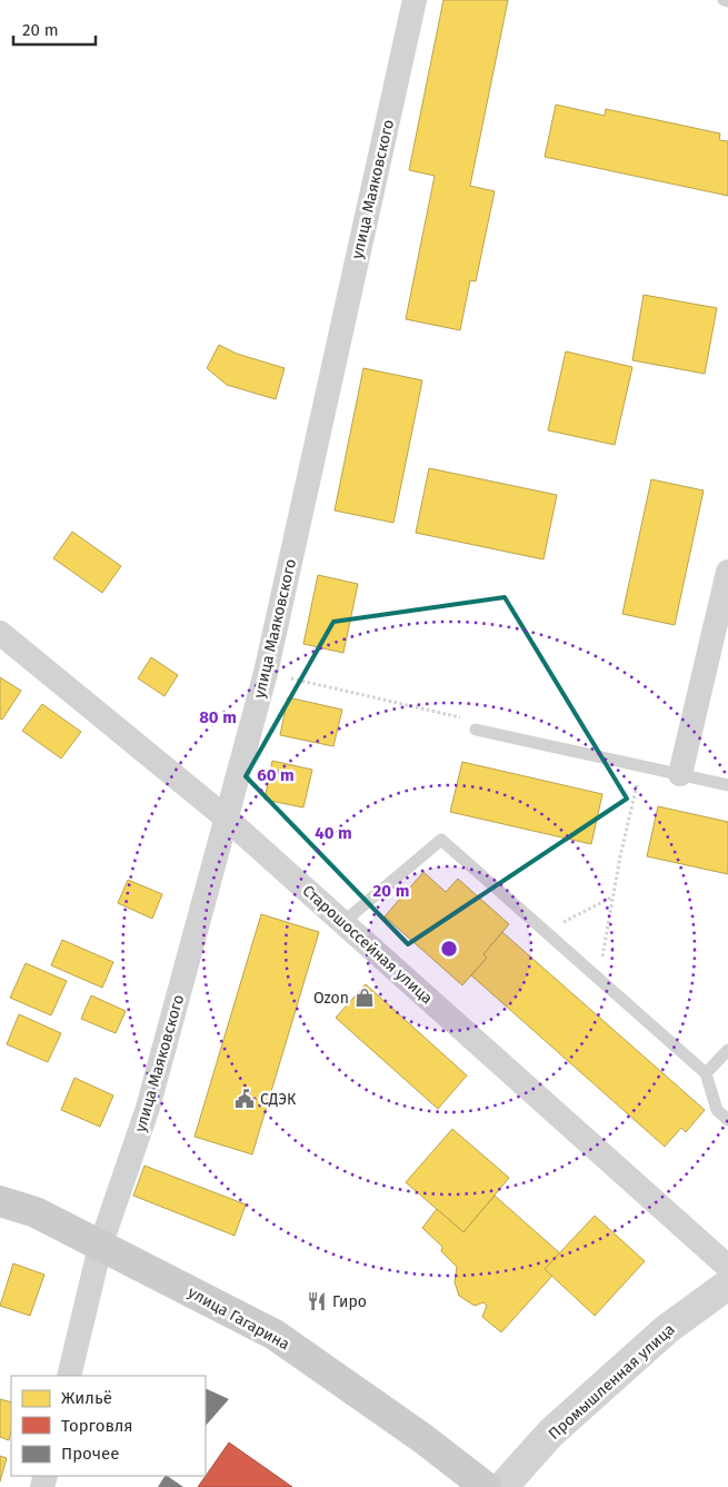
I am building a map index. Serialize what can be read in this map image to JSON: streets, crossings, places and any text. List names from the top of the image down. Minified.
{"streets":{"main road":["улица Гагарина"],"street":["улица Маяковского","Старошоссейная улица","Промышленная улица"]},"crossings":[["улица Маяковского","Старошоссейная улица"],["улица Маяковского","улица Гагарина"]],"places":{"shop":["Ozon"],"public building":["СДЭК"],"restaurant":["Гиро"]},"legend":["Жильё","Торговля","Прочее"],"scale_bar":"20 m","rings":["80 m","60 m","40 m","20 m"]}
